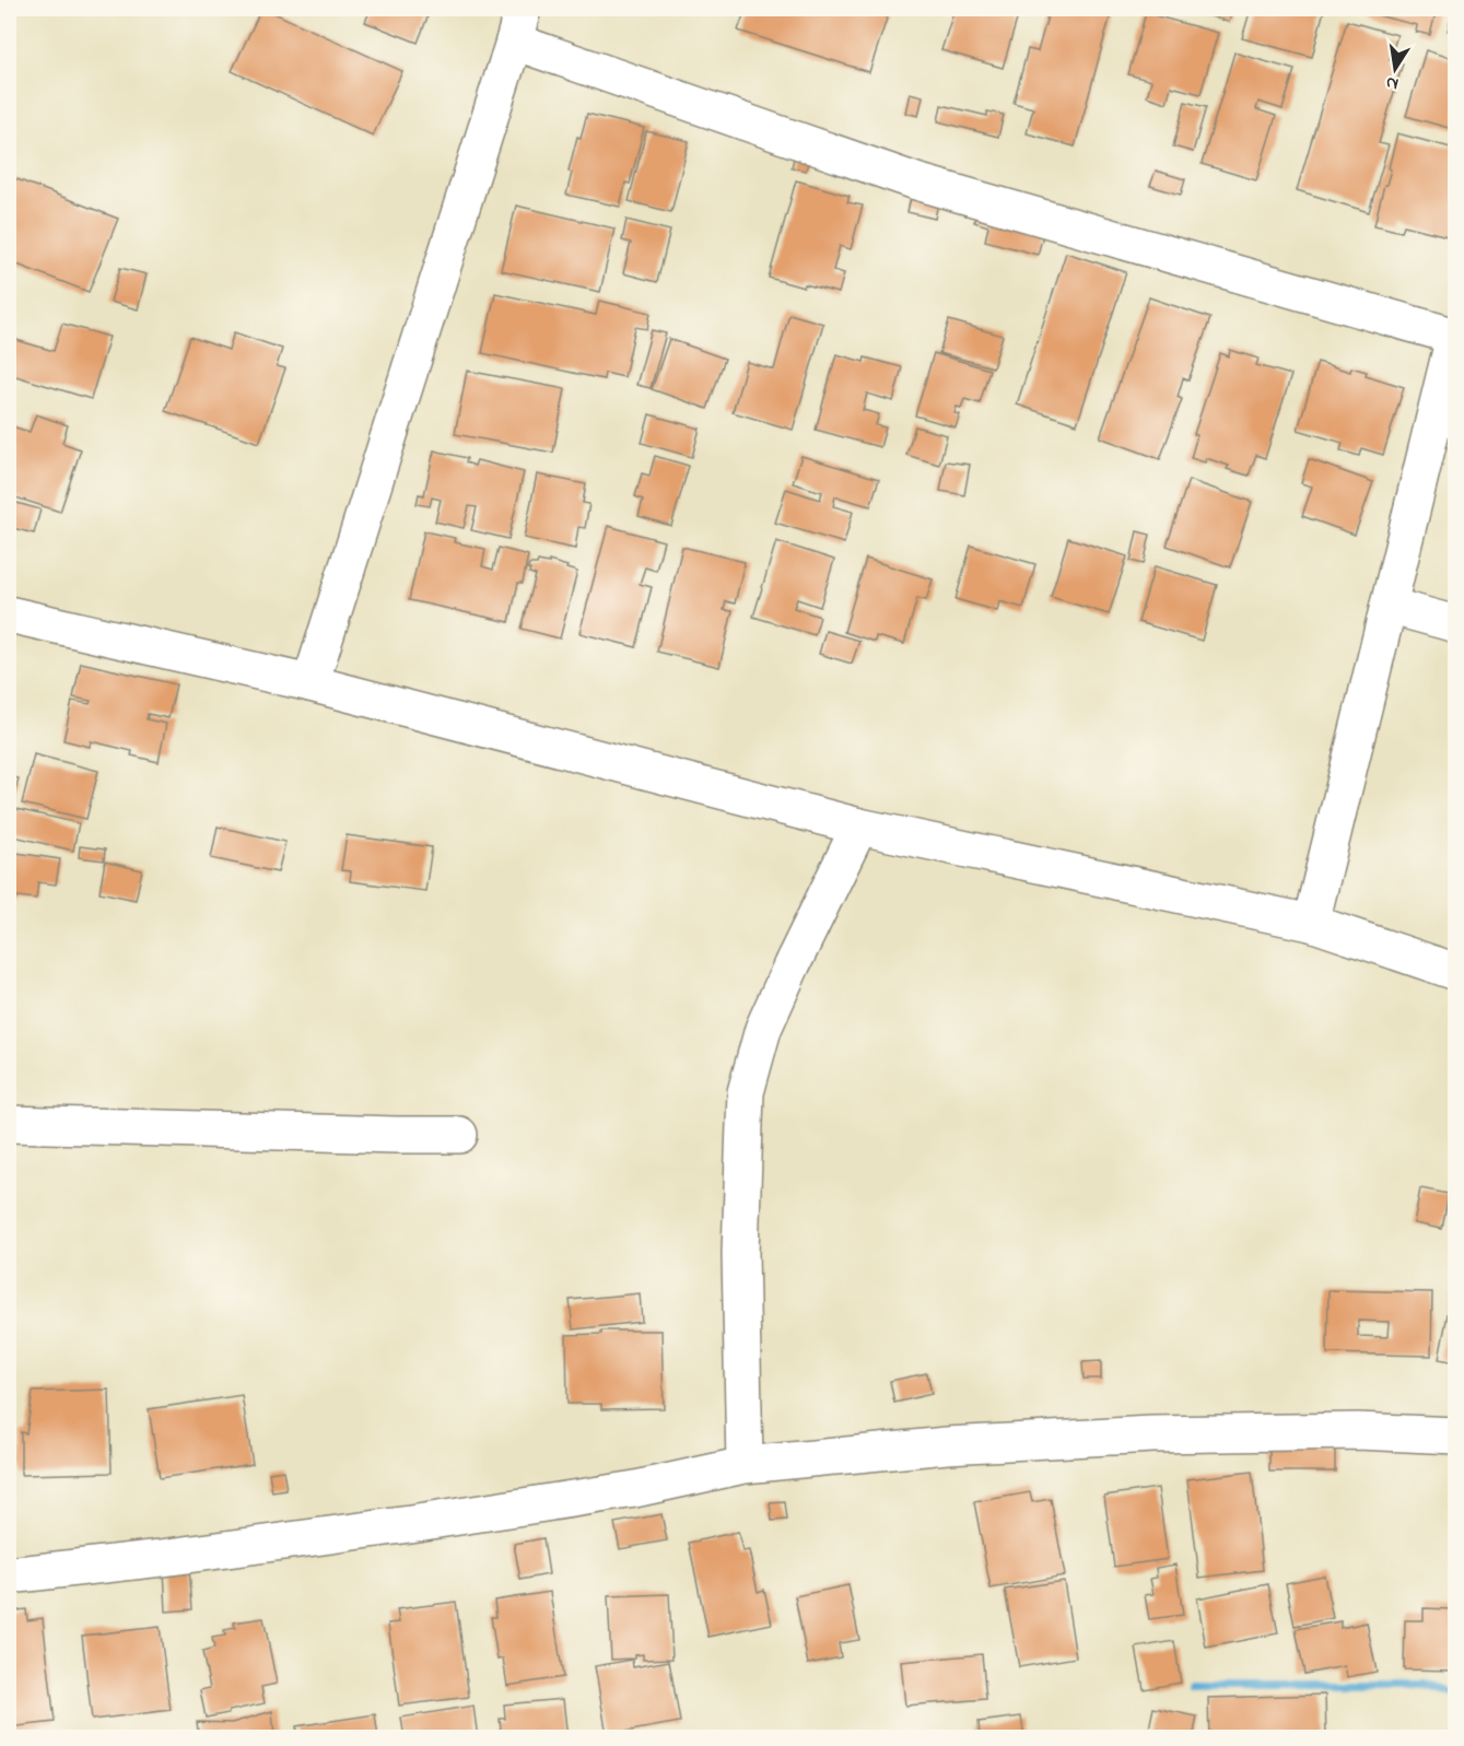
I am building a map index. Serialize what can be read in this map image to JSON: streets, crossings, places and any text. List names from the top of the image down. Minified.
{"north":"bottom"}
